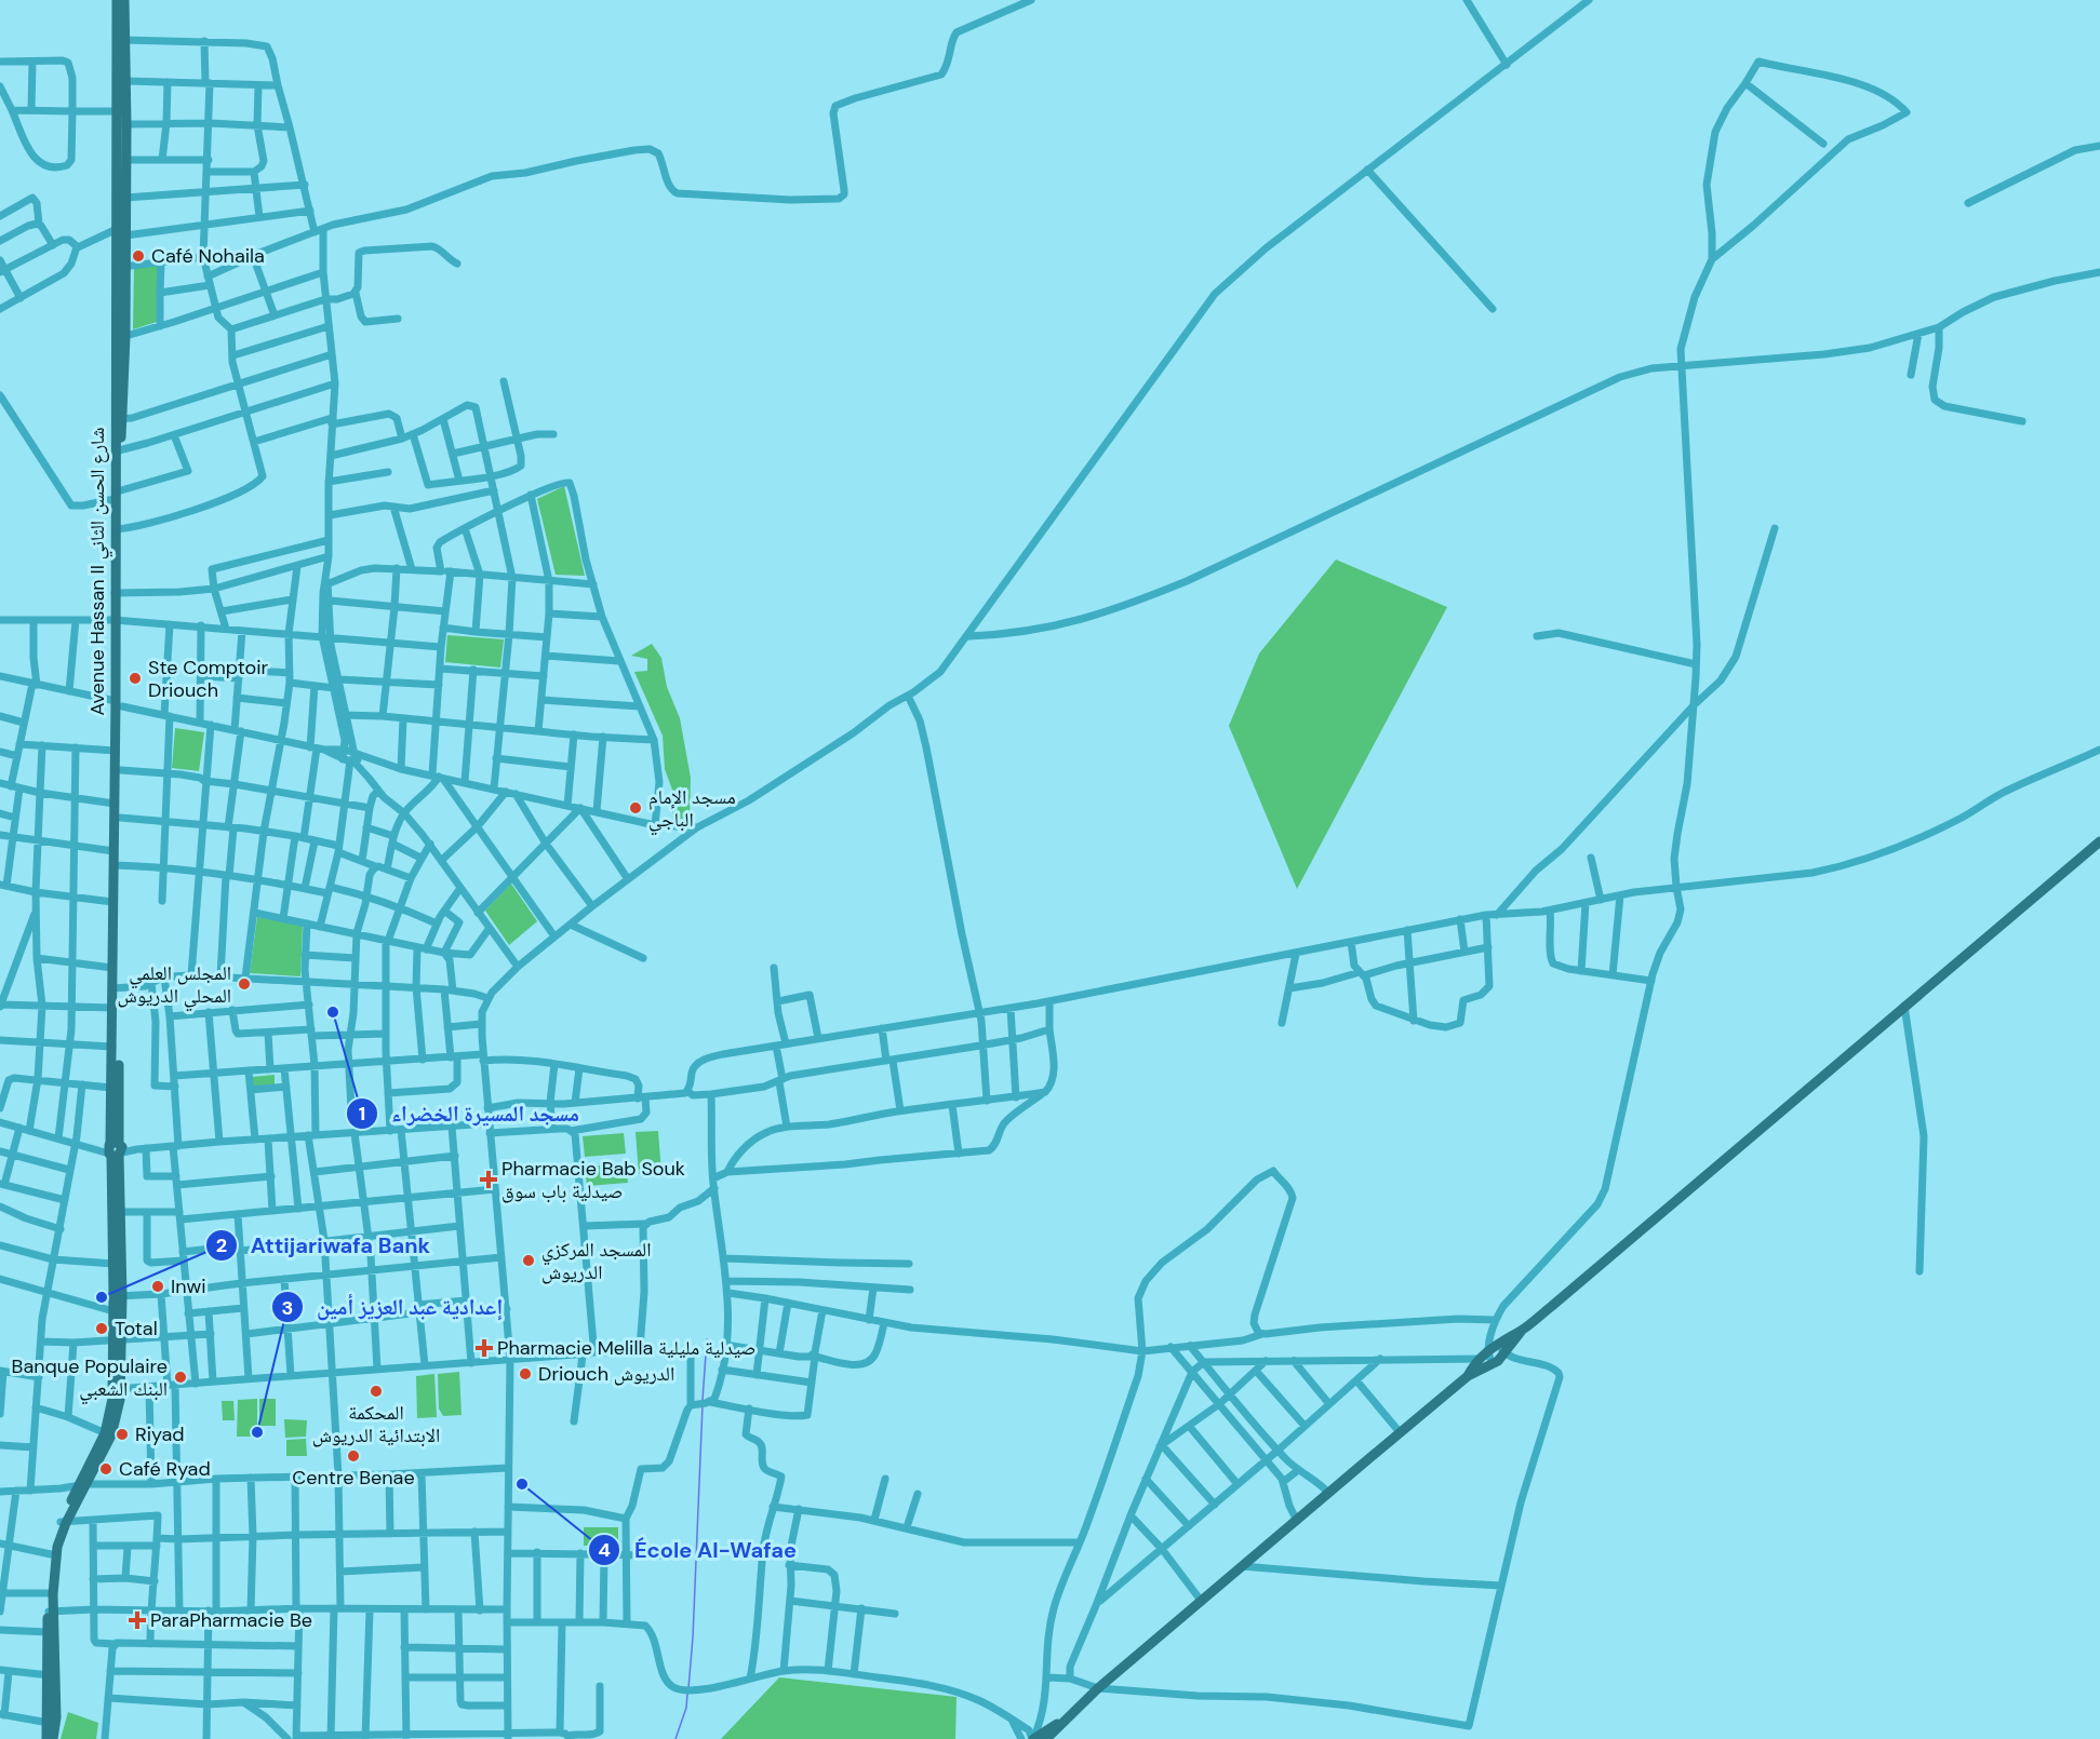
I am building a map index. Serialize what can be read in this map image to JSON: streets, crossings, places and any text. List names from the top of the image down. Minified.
{"streets":{"main road":["Avenue Hassan II شارع الحسن الثاني"]},"places":{"other":["Café Nohaila","Ste Comptoir Driouch","مسجد الإمام الباجي","المجلس العلمي المحلي الدريوش","مسجد المسيرة الخضراء","المسجد المركزي الدريوش","Inwi","Attijariwafa Bank","Total","Driouch الدريوش","Banque Populaire البنك الشعبي","المحكمة الابتدائية الدريوش","إعدادية عبد العزيز أمين","Riyad","Centre Benae","Café Ryad","École Al-Wafae"],"health":["Pharmacie Bab Souk صيدلية باب سوق","Pharmacie Melilla صيدلية مليلية","ParaPharmacie Be"]}}
